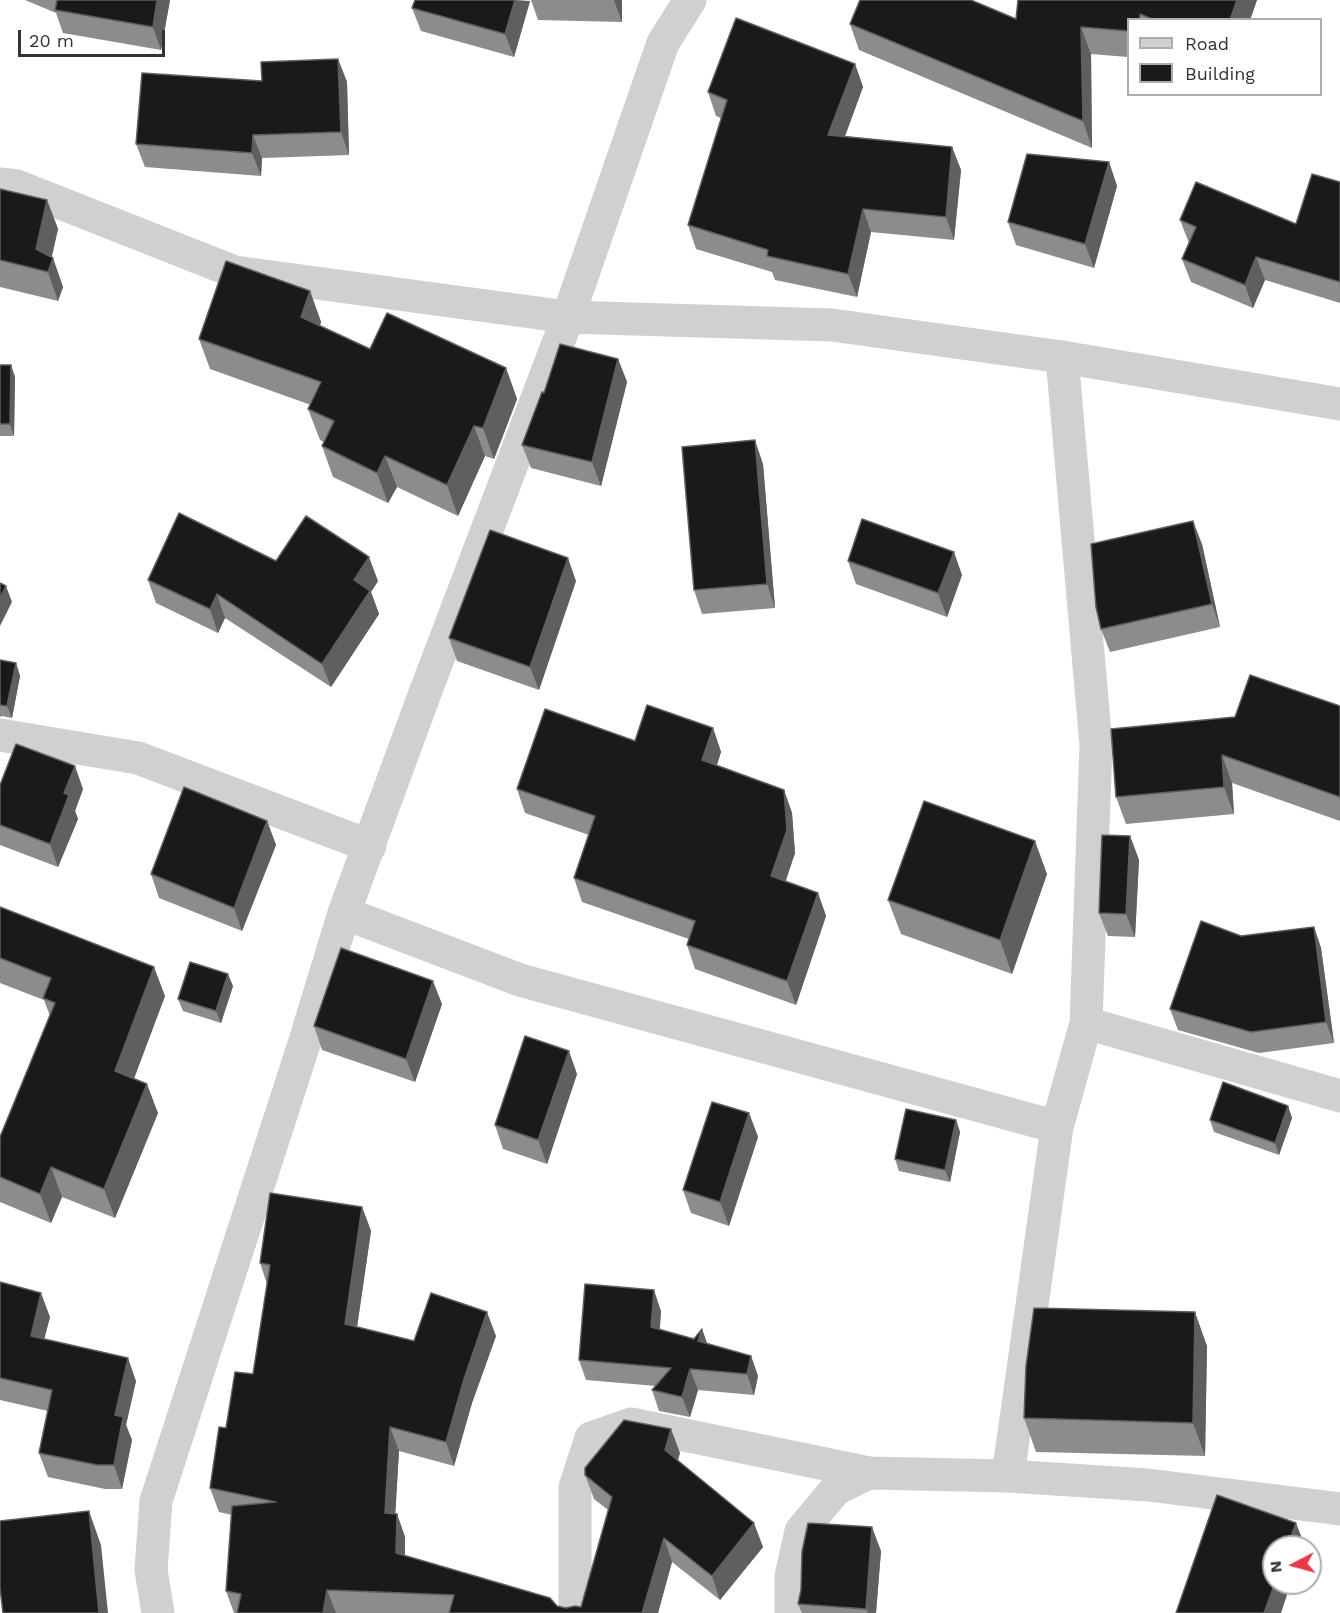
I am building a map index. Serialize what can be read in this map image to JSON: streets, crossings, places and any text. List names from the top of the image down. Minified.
{"legend":["Road","Building"],"scale_bar":"20 m","north":"left"}
